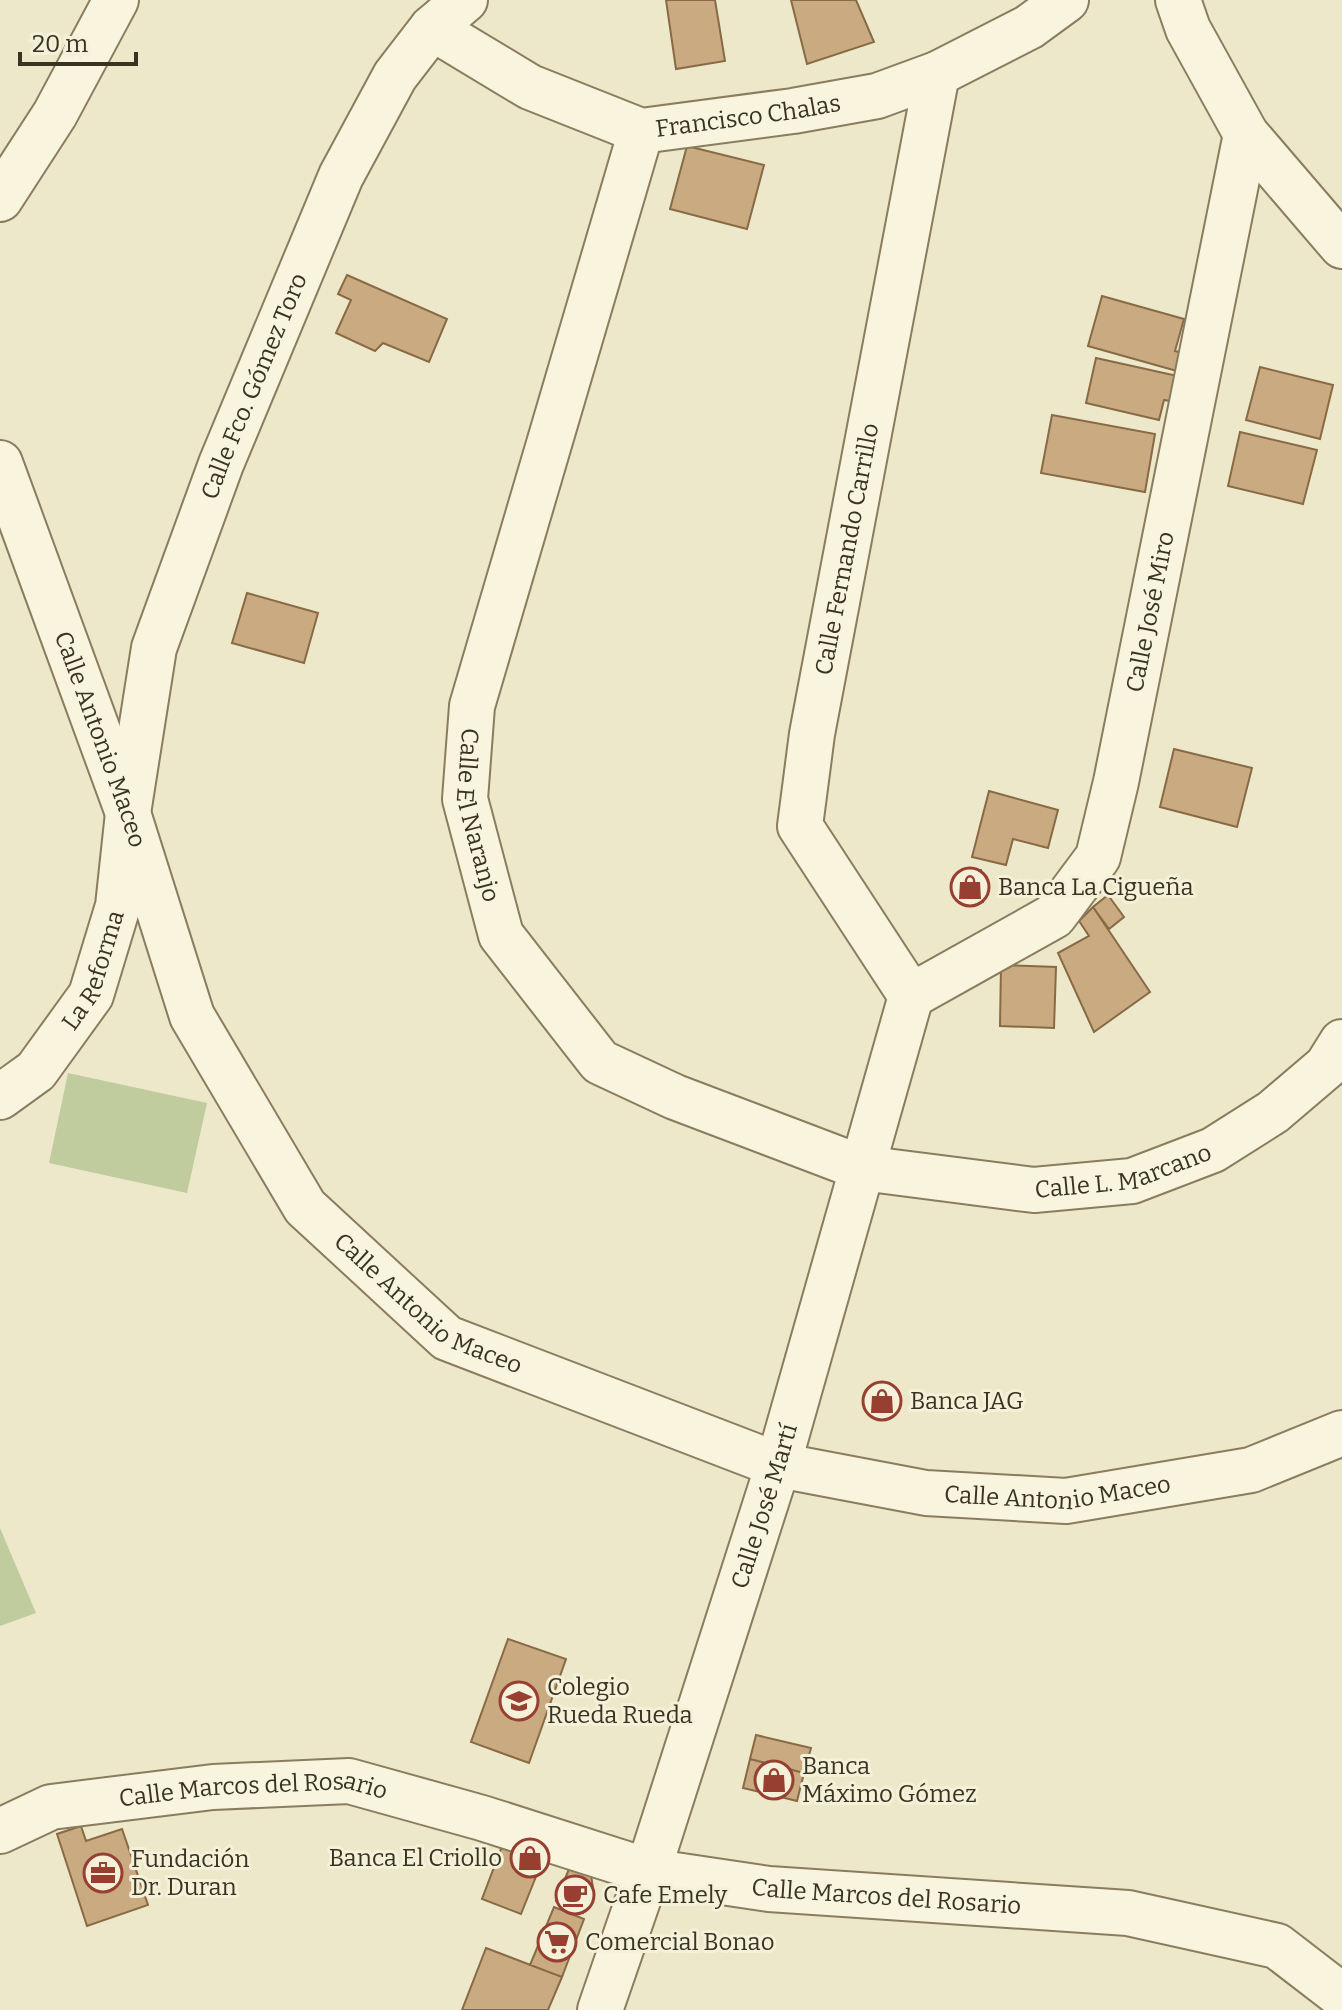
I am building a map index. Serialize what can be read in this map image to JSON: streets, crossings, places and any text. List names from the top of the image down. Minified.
{"streets":{"street":["Francisco Chalas","Calle Fco. Gómez Toro","Calle Fernando Carrillo","Calle José Miro","Calle Antonio Maceo","Calle El Naranjo","La Reforma","Calle L. Marcano","Calle José Martí","Calle Marcos del Rosario"]},"crossings":[["Francisco Chalas","Calle Fco. Gómez Toro"],["Francisco Chalas","Calle Fernando Carrillo"],["Francisco Chalas","Calle El Naranjo"],["Calle Fco. Gómez Toro","Calle Antonio Maceo"],["Calle Fco. Gómez Toro","La Reforma"],["Calle Fernando Carrillo","Calle José Miro"],["Calle Fernando Carrillo","Calle José Martí"],["Calle José Miro","Calle José Martí"],["Calle Antonio Maceo","La Reforma"],["Calle Antonio Maceo","Calle José Martí"],["Calle El Naranjo","Calle L. Marcano"],["Calle El Naranjo","Calle José Martí"],["Calle L. Marcano","Calle José Martí"],["Calle José Martí","Calle Marcos del Rosario"]],"places":{"shop":["Banca La Cigueña","Banca JAG","Banca Máximo Gómez","Banca El Criollo"],"school or university":["Colegio Rueda Rueda"],"office":["Fundación Dr. Duran"],"cafe":["Cafe Emely"],"supermarket":["Comercial Bonao"]},"scale_bar":"20 m"}
